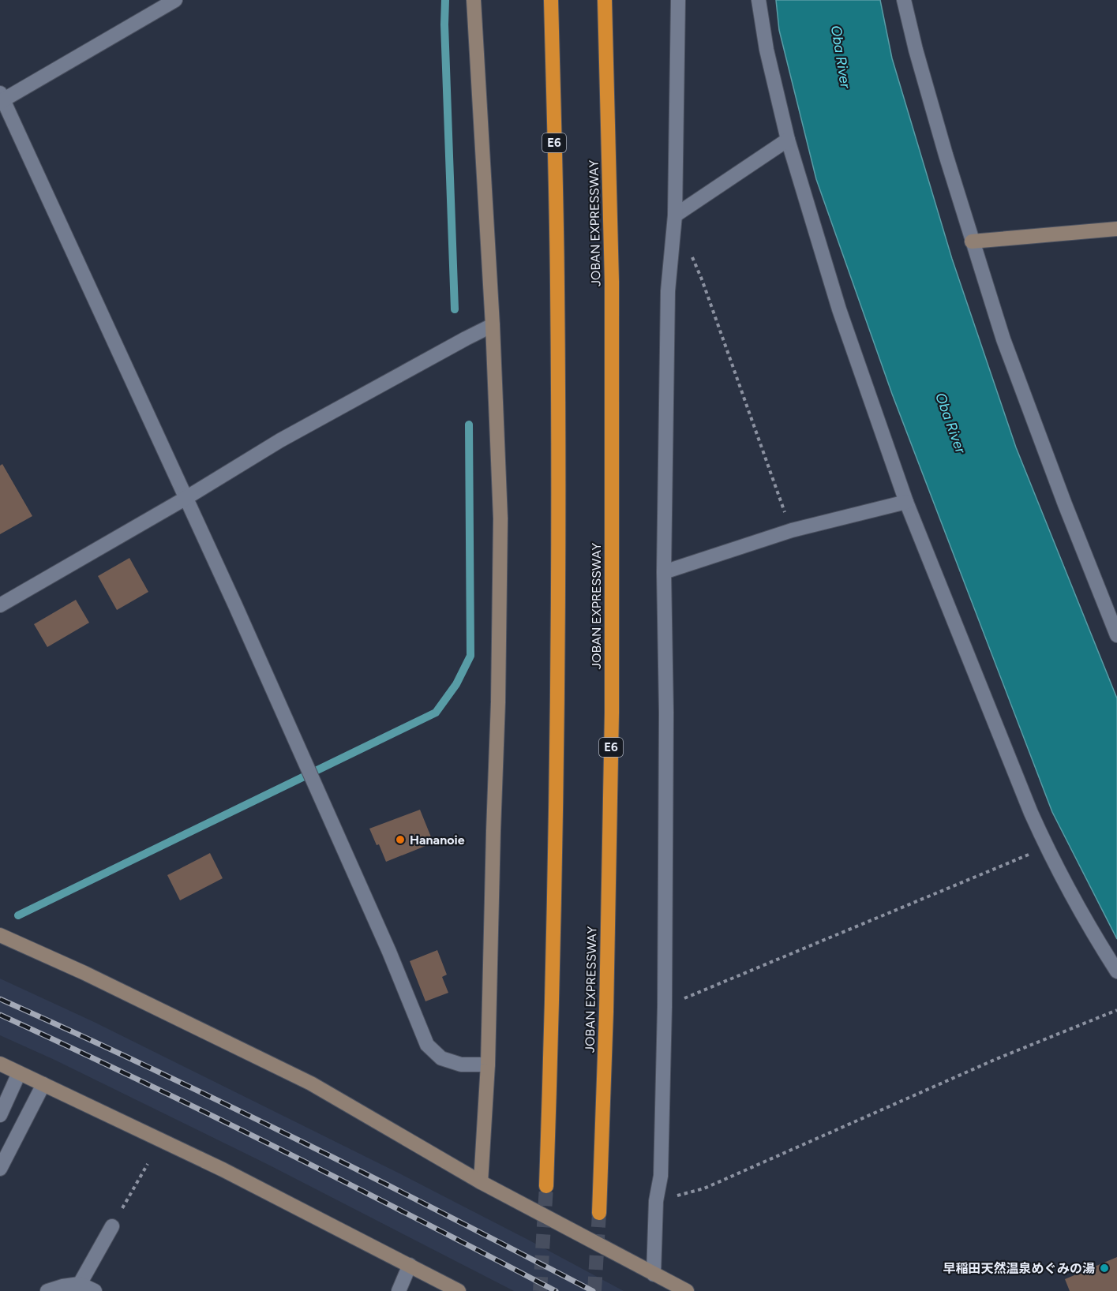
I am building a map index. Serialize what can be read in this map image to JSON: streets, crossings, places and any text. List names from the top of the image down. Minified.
{"streets":{"highway":["E6","JOBAN EXPRESSWAY"]},"water":["Oba River"],"places":["Hananoie","早稲田天然温泉めぐみの湯"]}
